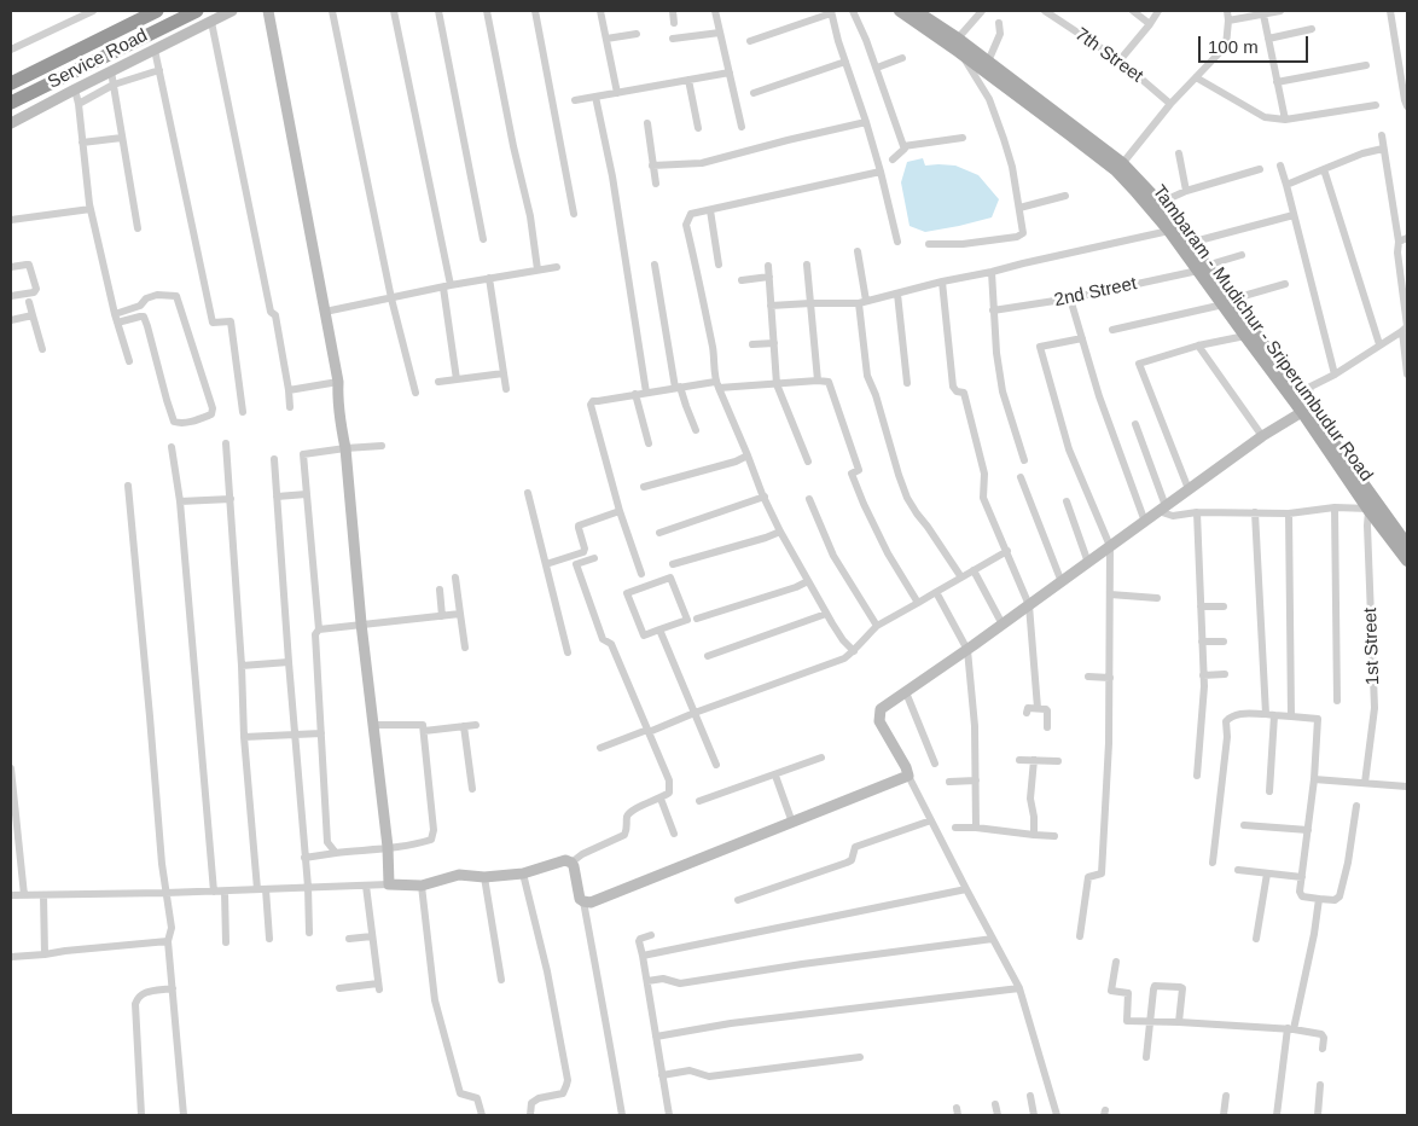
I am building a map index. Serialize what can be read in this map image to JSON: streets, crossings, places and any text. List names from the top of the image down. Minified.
{"streets":{"main road":["Tambaram - Mudichur - Sriperumbudur Road"],"street":["7th Street","Service Road","2nd Street","1st Street"]},"crossings":[["2nd Street","Tambaram - Mudichur - Sriperumbudur Road"],["Tambaram - Mudichur - Sriperumbudur Road","1st Street"]],"scale_bar":"100 m"}
